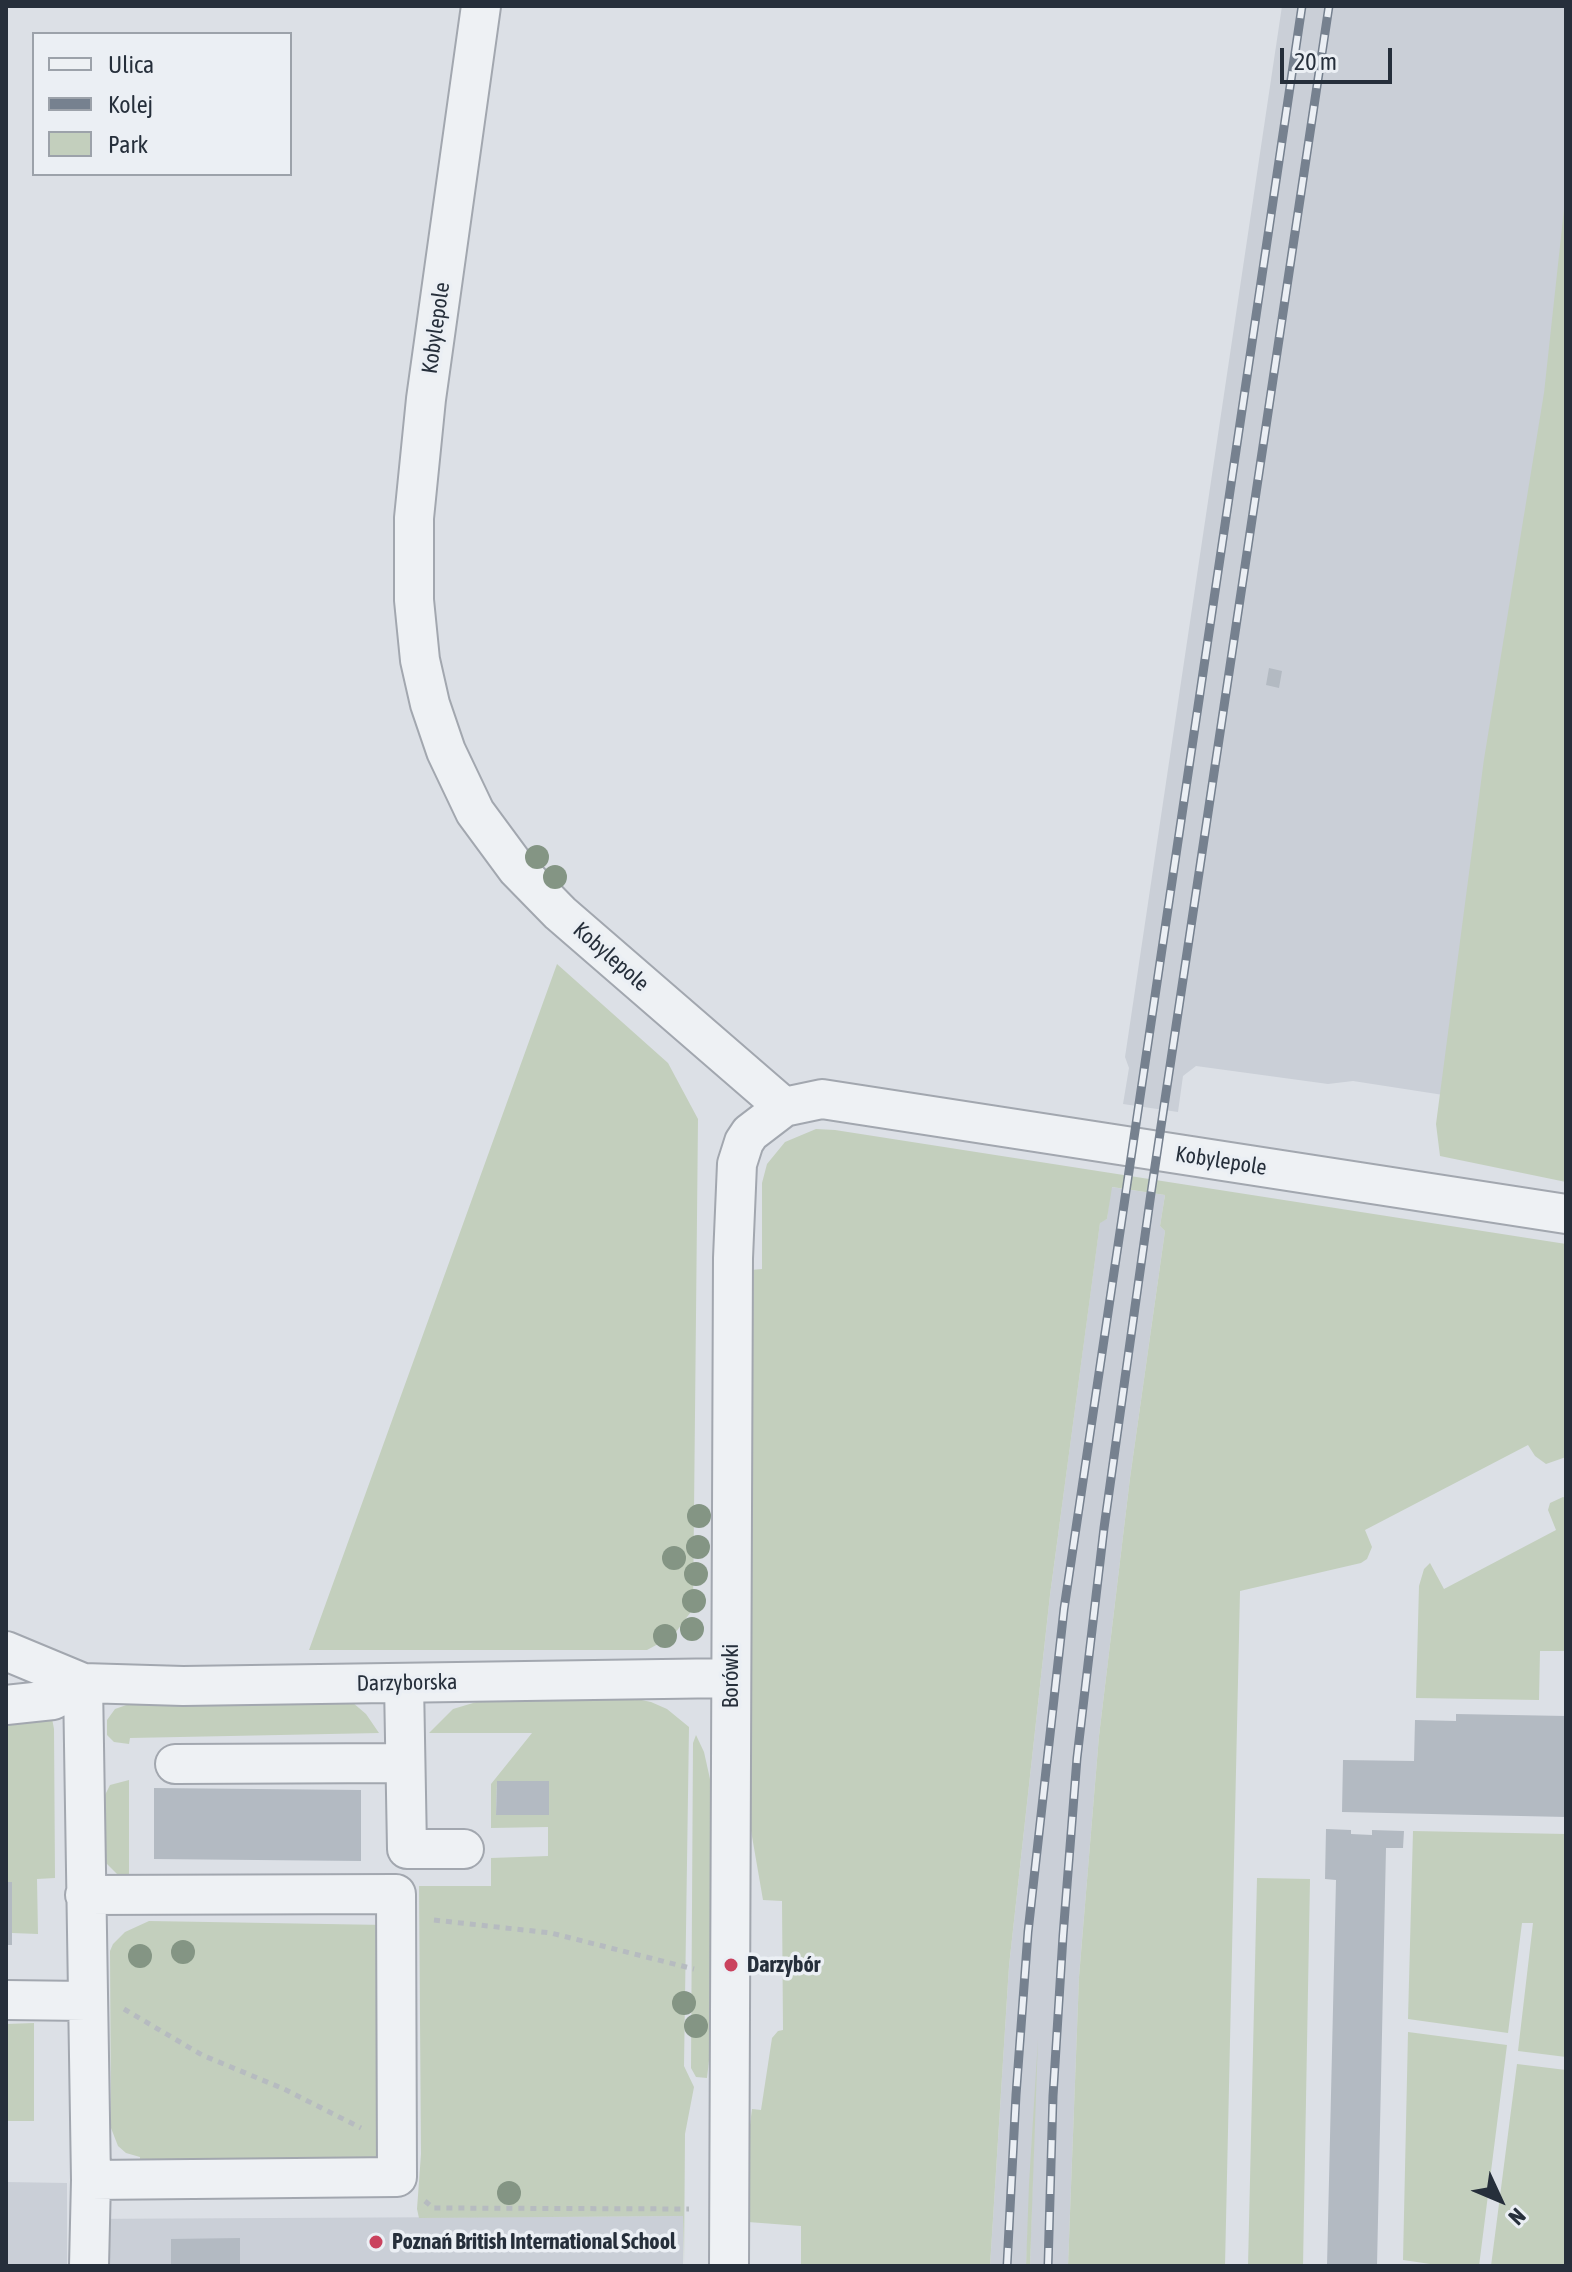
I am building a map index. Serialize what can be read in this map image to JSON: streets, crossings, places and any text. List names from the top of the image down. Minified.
{"streets":{"street":["Kobylepole","Borówki","Darzyborska"]},"crossings":[["Kobylepole","Borówki"],["Borówki","Darzyborska"]],"places":["Darzybór","Poznań British International School"],"legend":["Ulica","Kolej","Park"],"scale_bar":"20 m","north":"bottom right"}
